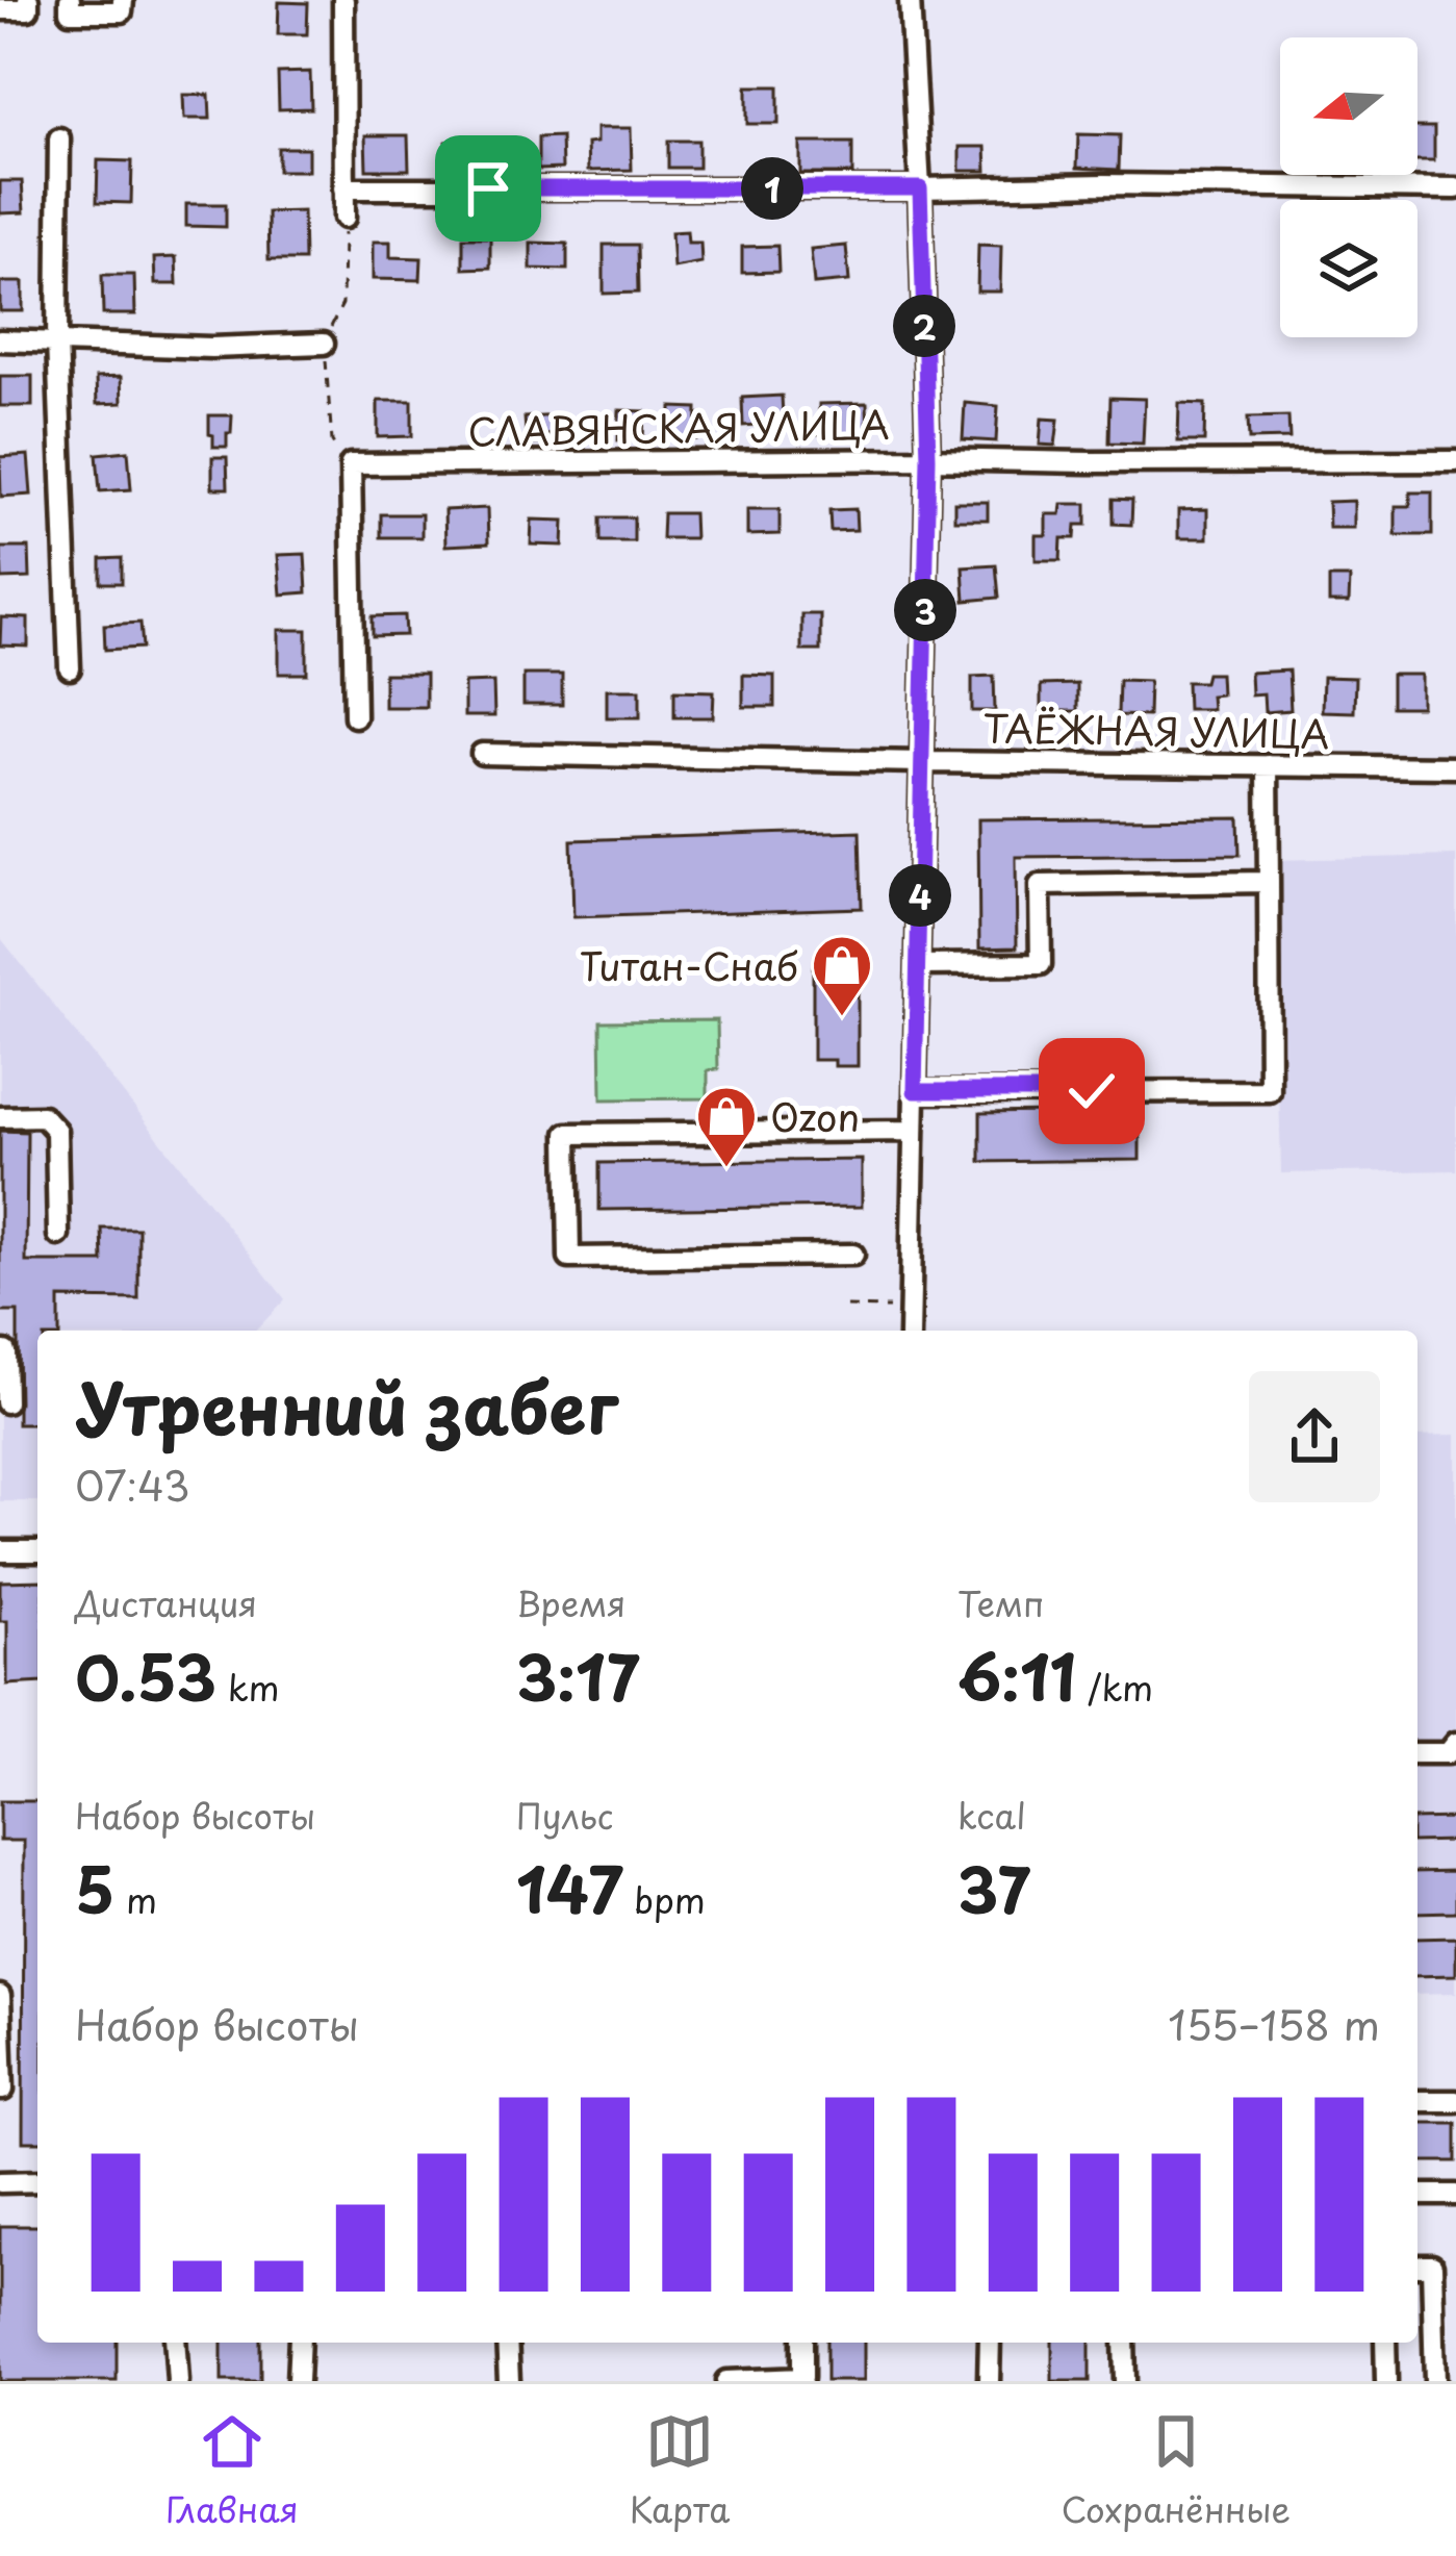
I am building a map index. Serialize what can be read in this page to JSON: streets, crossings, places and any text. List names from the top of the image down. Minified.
{"streets":{"street":["СЛАВЯНСКАЯ УЛИЦА","ТАЁЖНАЯ УЛИЦА"]},"places":{"shop":["Титан-Снаб","Ozon"]},"north":"left","page":{"pins":["1","2","3","4"],"heading":["Утренний забег","07:43"],"stats":[["Дистанция","0.53 km"],["Время","3:17"],["Темп","6:11 /km"],["Набор высоты","5 m"],["Пульс","147 bpm"],["kcal","37"]],"chart":["Набор высоты","155–158 m"],"tabs":["Главная","Карта","Сохранённые"]}}
